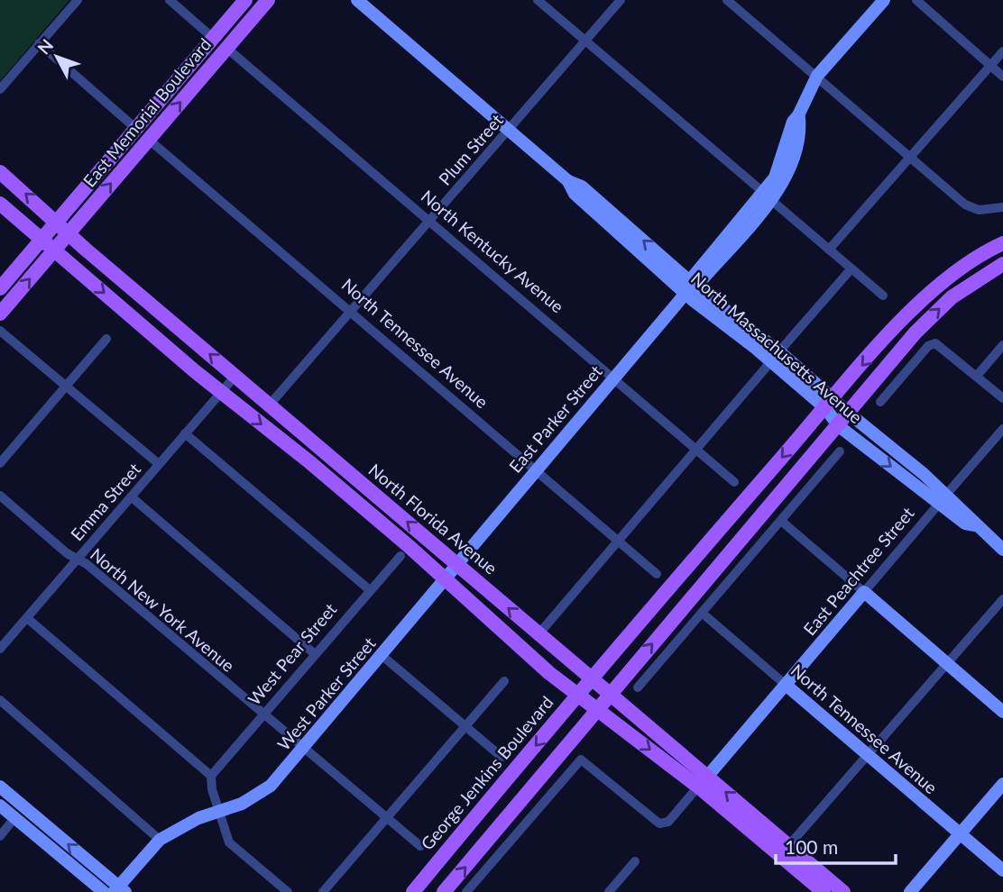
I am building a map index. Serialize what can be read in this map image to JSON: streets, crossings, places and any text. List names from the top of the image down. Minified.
{"streets":{"main road":["East Memorial Boulevard","North Florida Avenue","George Jenkins Boulevard"],"street":["Plum Street","North Kentucky Avenue","North Tennessee Avenue","North Massachusetts Avenue","East Parker Street","Emma Street","East Peachtree Street","North New York Avenue","West Pear Street","West Parker Street"]},"crossings":[["East Memorial Boulevard","North Kentucky Avenue"],["East Memorial Boulevard","North Tennessee Avenue"],["East Memorial Boulevard","North Florida Avenue"],["Plum Street","North Kentucky Avenue"],["Plum Street","North Tennessee Avenue"],["Plum Street","North Massachusetts Avenue"],["Plum Street","North Florida Avenue"],["North Kentucky Avenue","East Parker Street"],["North Tennessee Avenue","East Parker Street"],["North Tennessee Avenue","East Peachtree Street"],["North Massachusetts Avenue","East Parker Street"],["North Massachusetts Avenue","East Peachtree Street"],["North Massachusetts Avenue","George Jenkins Boulevard"],["East Parker Street","North Florida Avenue"],["East Parker Street","West Parker Street"],["Emma Street","North Florida Avenue"],["Emma Street","North New York Avenue"],["North Florida Avenue","East Peachtree Street"],["North Florida Avenue","West Parker Street"],["North Florida Avenue","George Jenkins Boulevard"],["North New York Avenue","West Pear Street"],["North New York Avenue","West Parker Street"]],"scale_bar":"100 m","north":"top left"}
